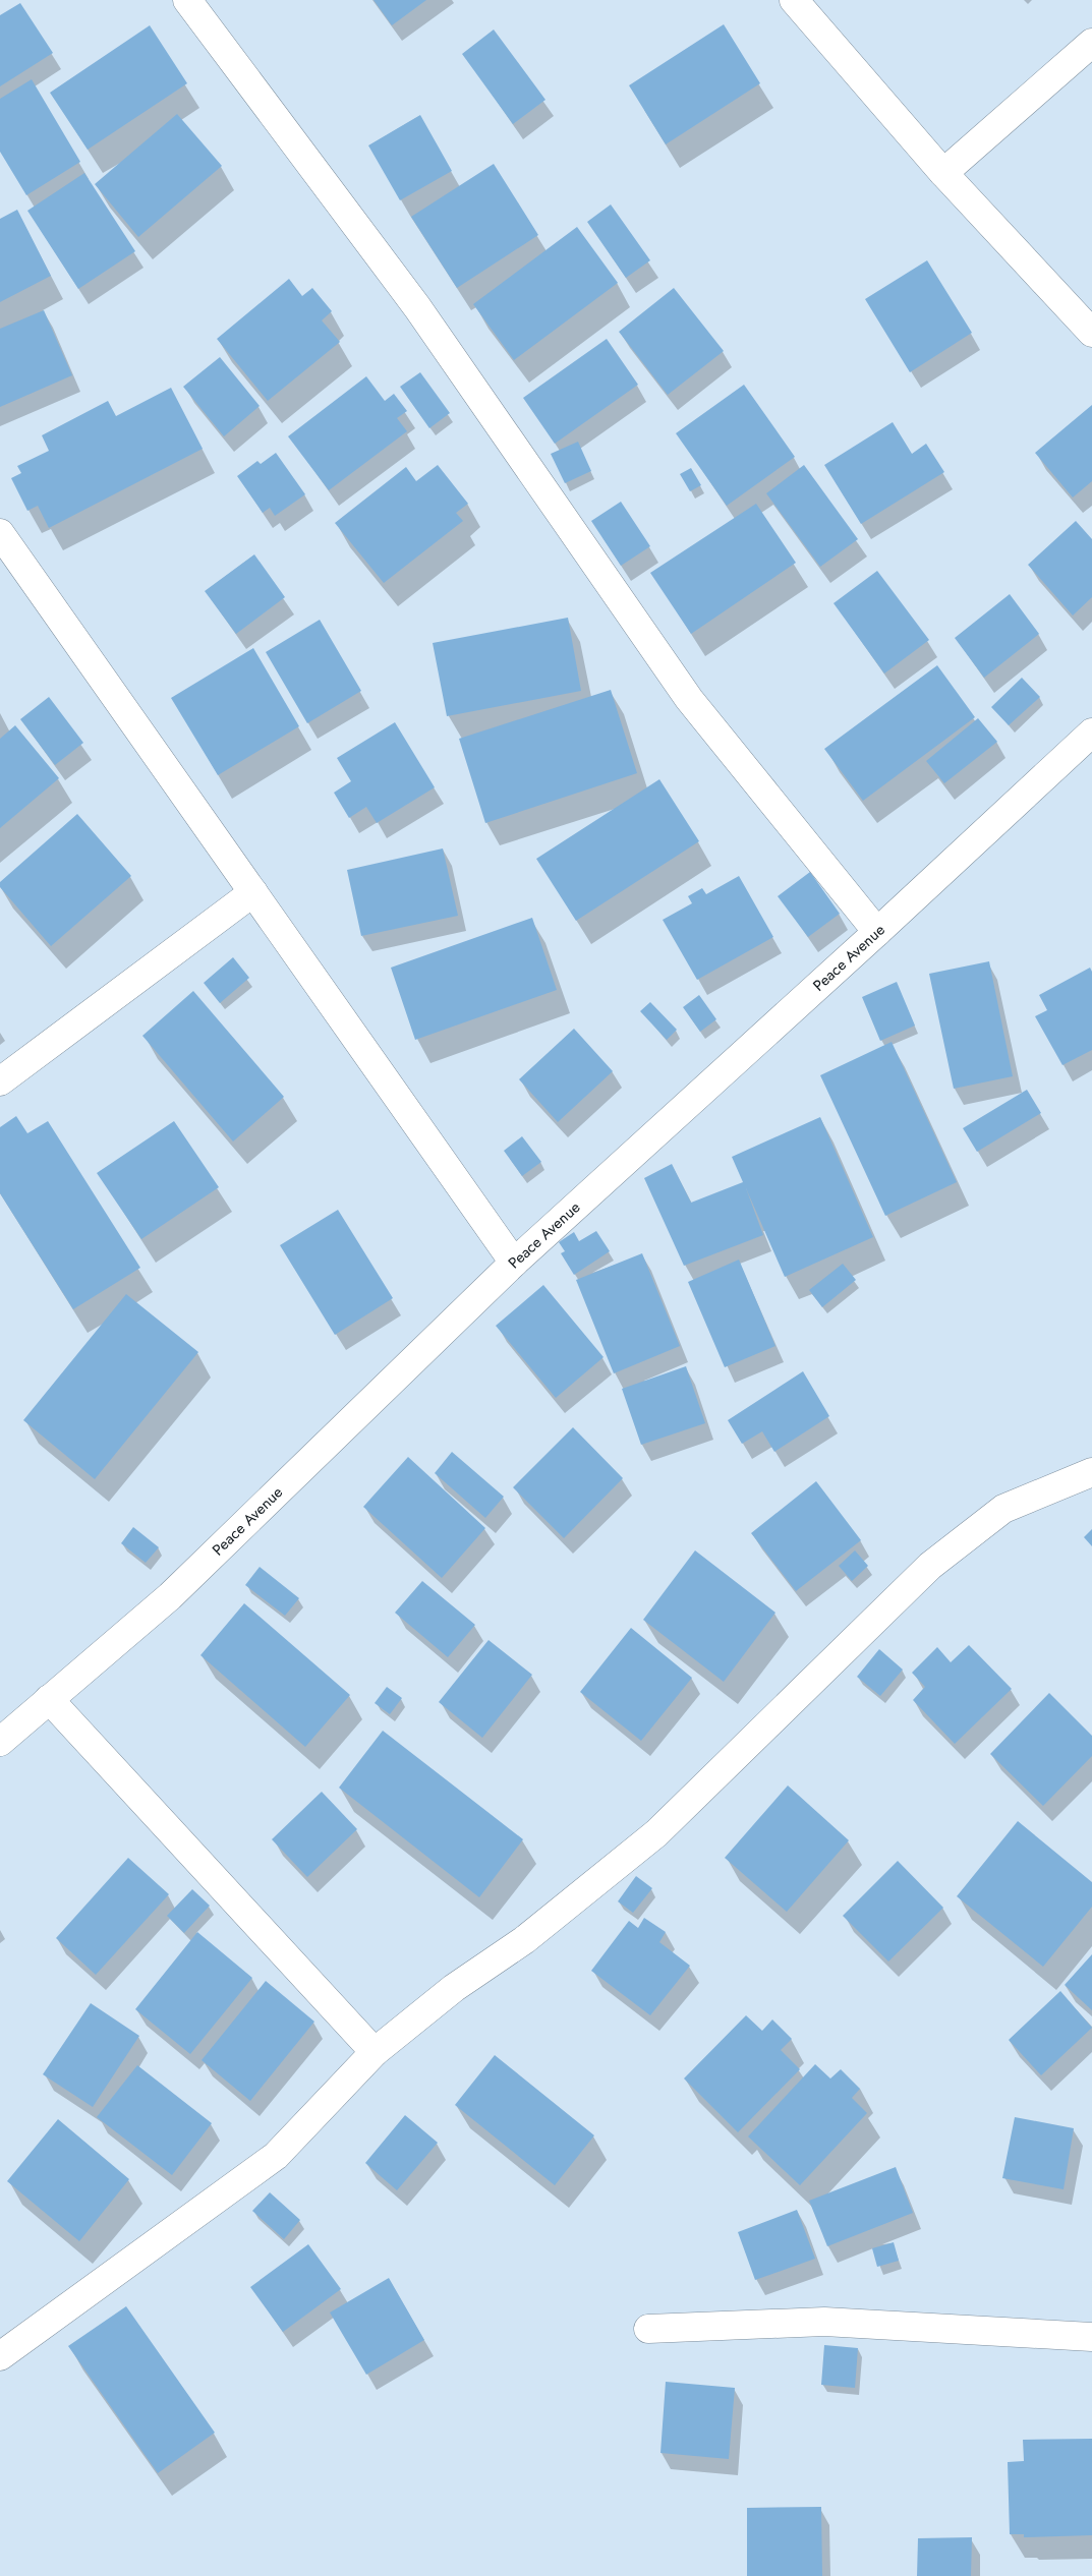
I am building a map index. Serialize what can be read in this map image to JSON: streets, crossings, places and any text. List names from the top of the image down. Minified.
{"streets":{"street":["Peace Avenue"]}}
